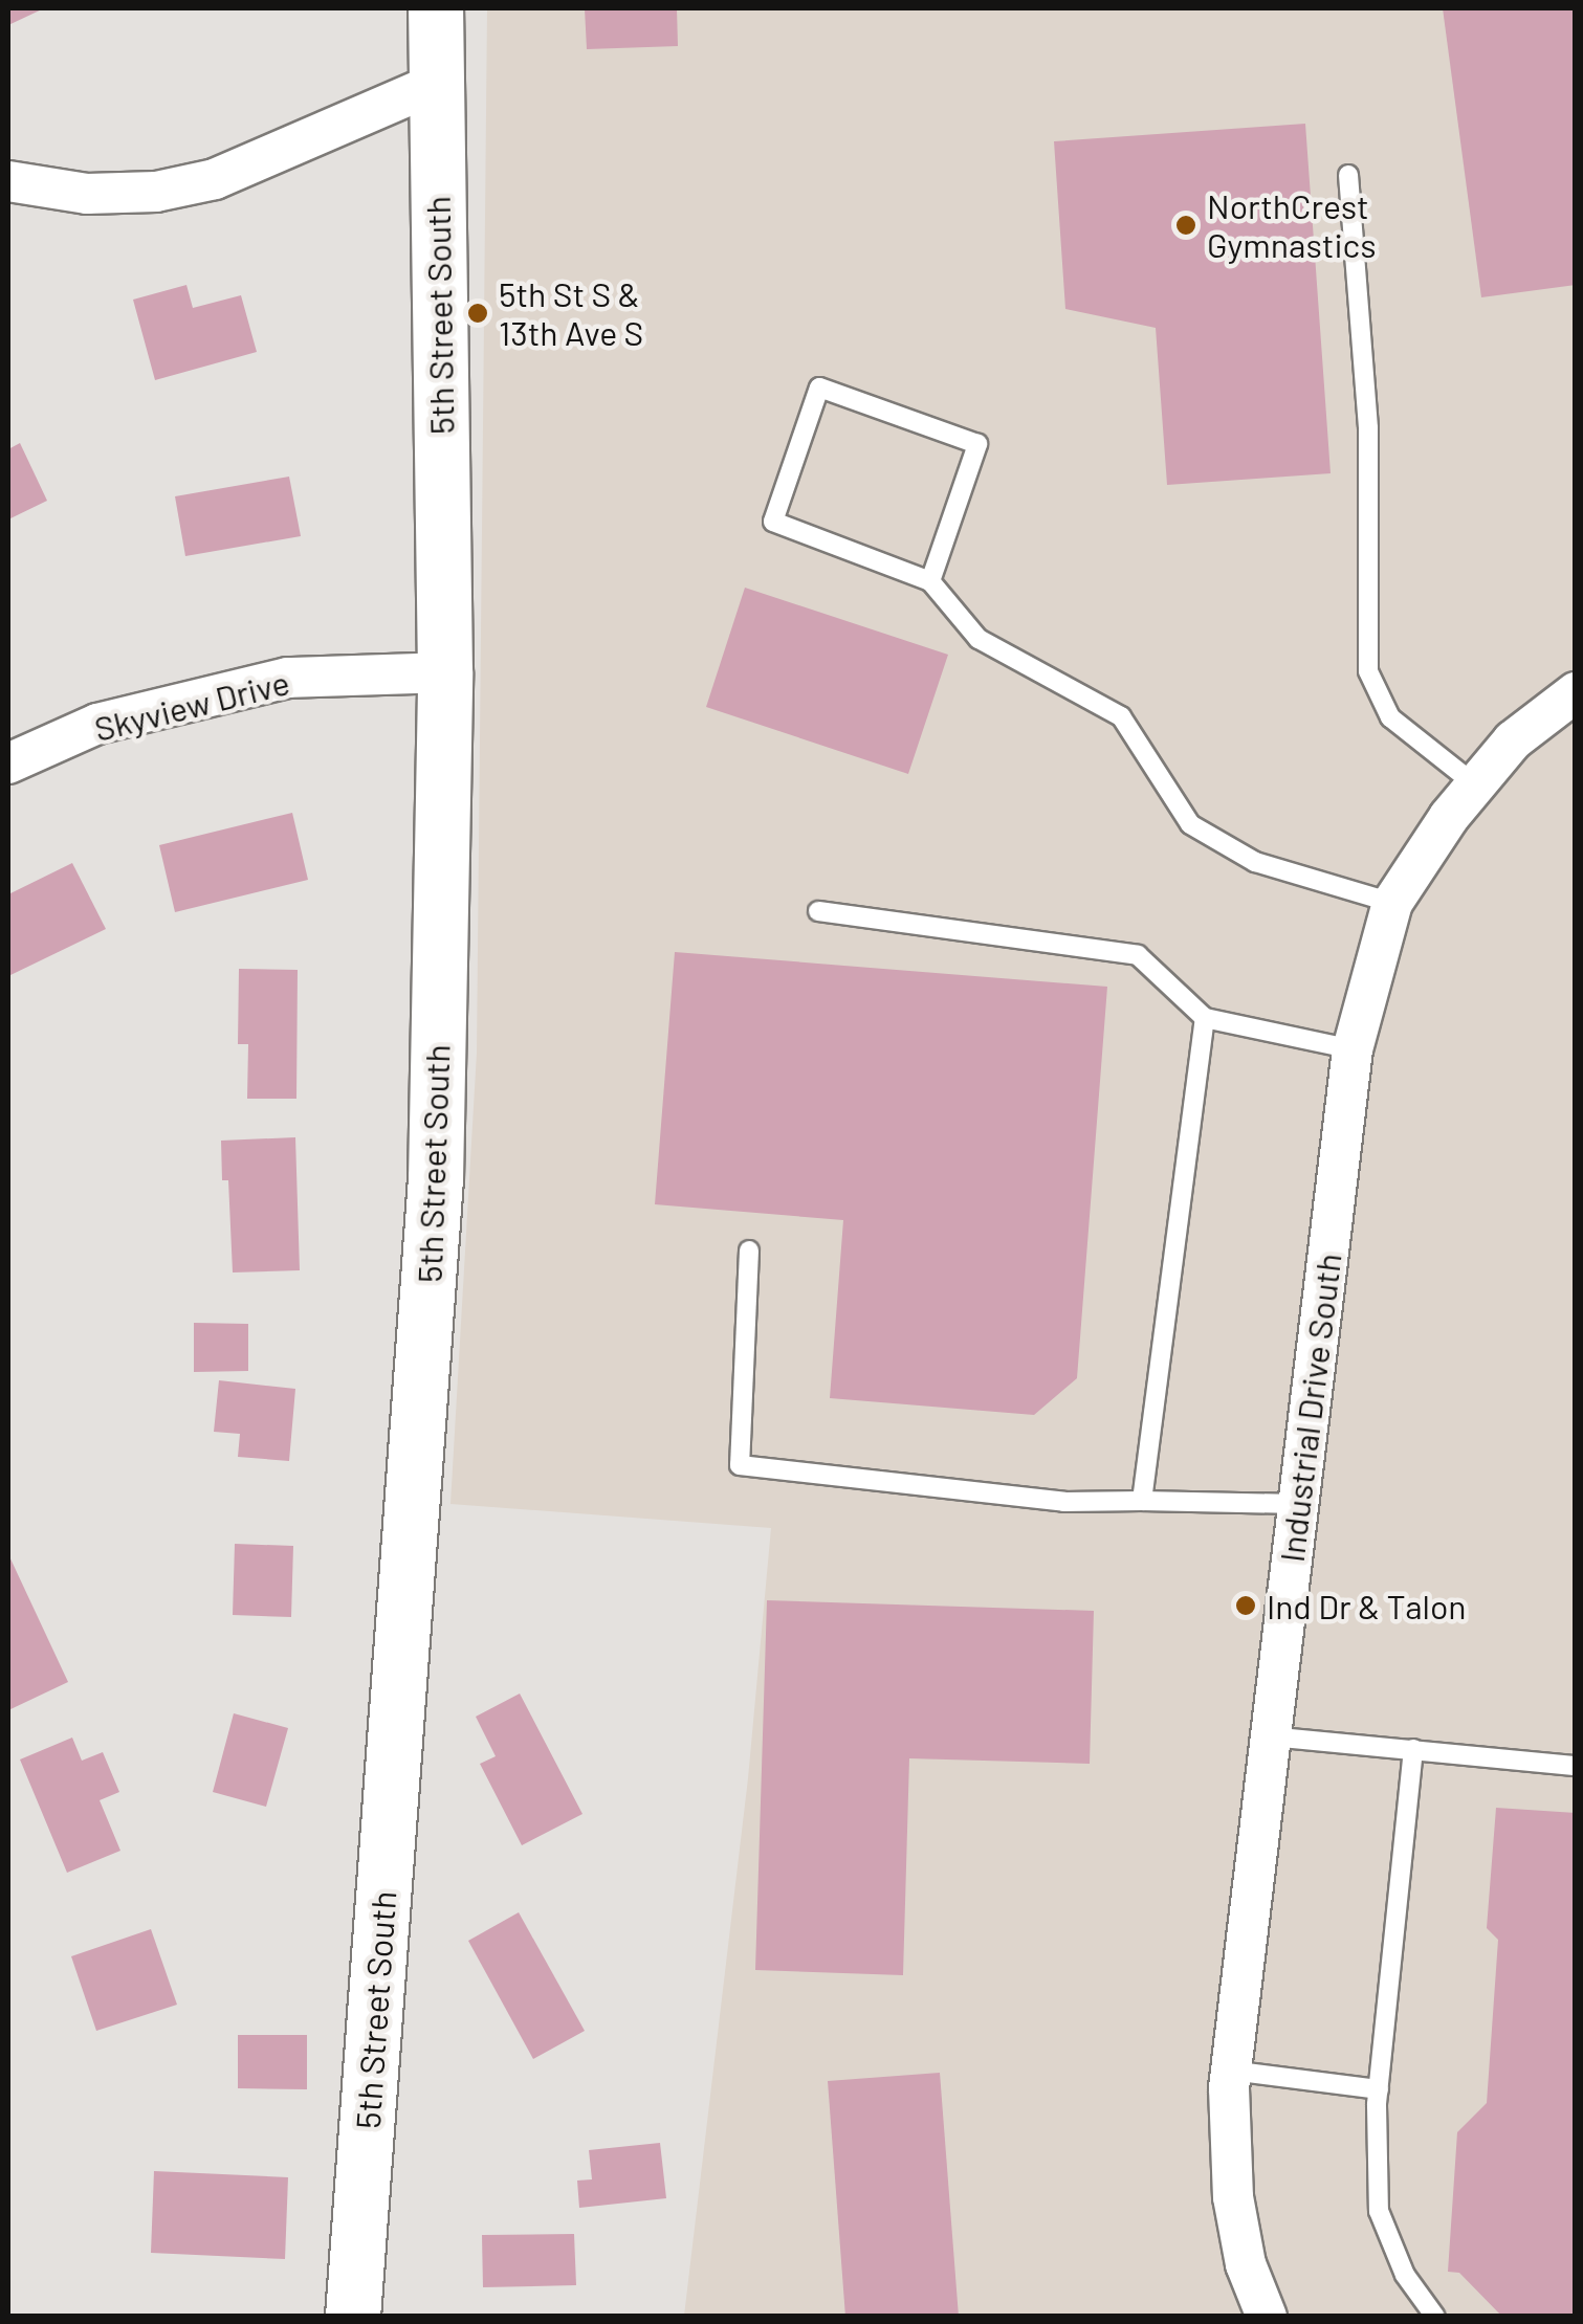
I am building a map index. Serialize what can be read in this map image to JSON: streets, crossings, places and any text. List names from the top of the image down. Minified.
{"streets":{"street":["5th Street South","Skyview Drive","Industrial Drive South"]},"crossings":[["5th Street South","Skyview Drive"]],"places":["NorthCrest Gymnastics","5th St S & 13th Ave S","Ind Dr & Talon"]}
